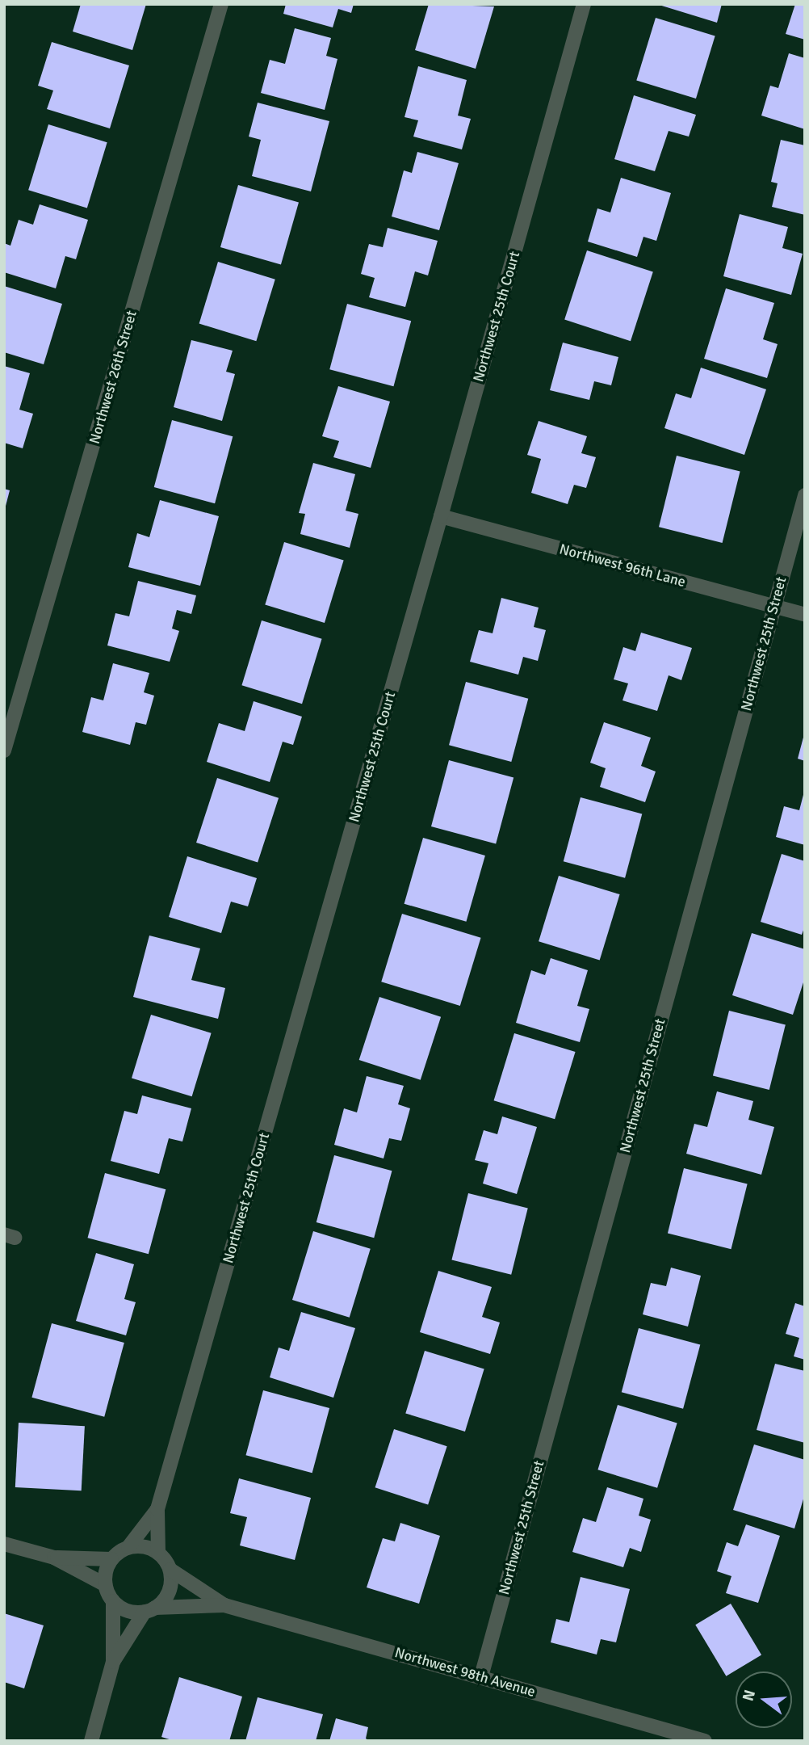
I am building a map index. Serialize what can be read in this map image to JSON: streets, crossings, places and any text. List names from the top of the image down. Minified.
{"streets":{"street":["Northwest 25th Court","Northwest 26th Street","Northwest 96th Lane","Northwest 25th Street","Northwest 98th Avenue"]},"crossings":[["Northwest 25th Court","Northwest 96th Lane"],["Northwest 25th Court","Northwest 98th Avenue"],["Northwest 96th Lane","Northwest 25th Street"],["Northwest 25th Street","Northwest 98th Avenue"]],"north":"left"}
